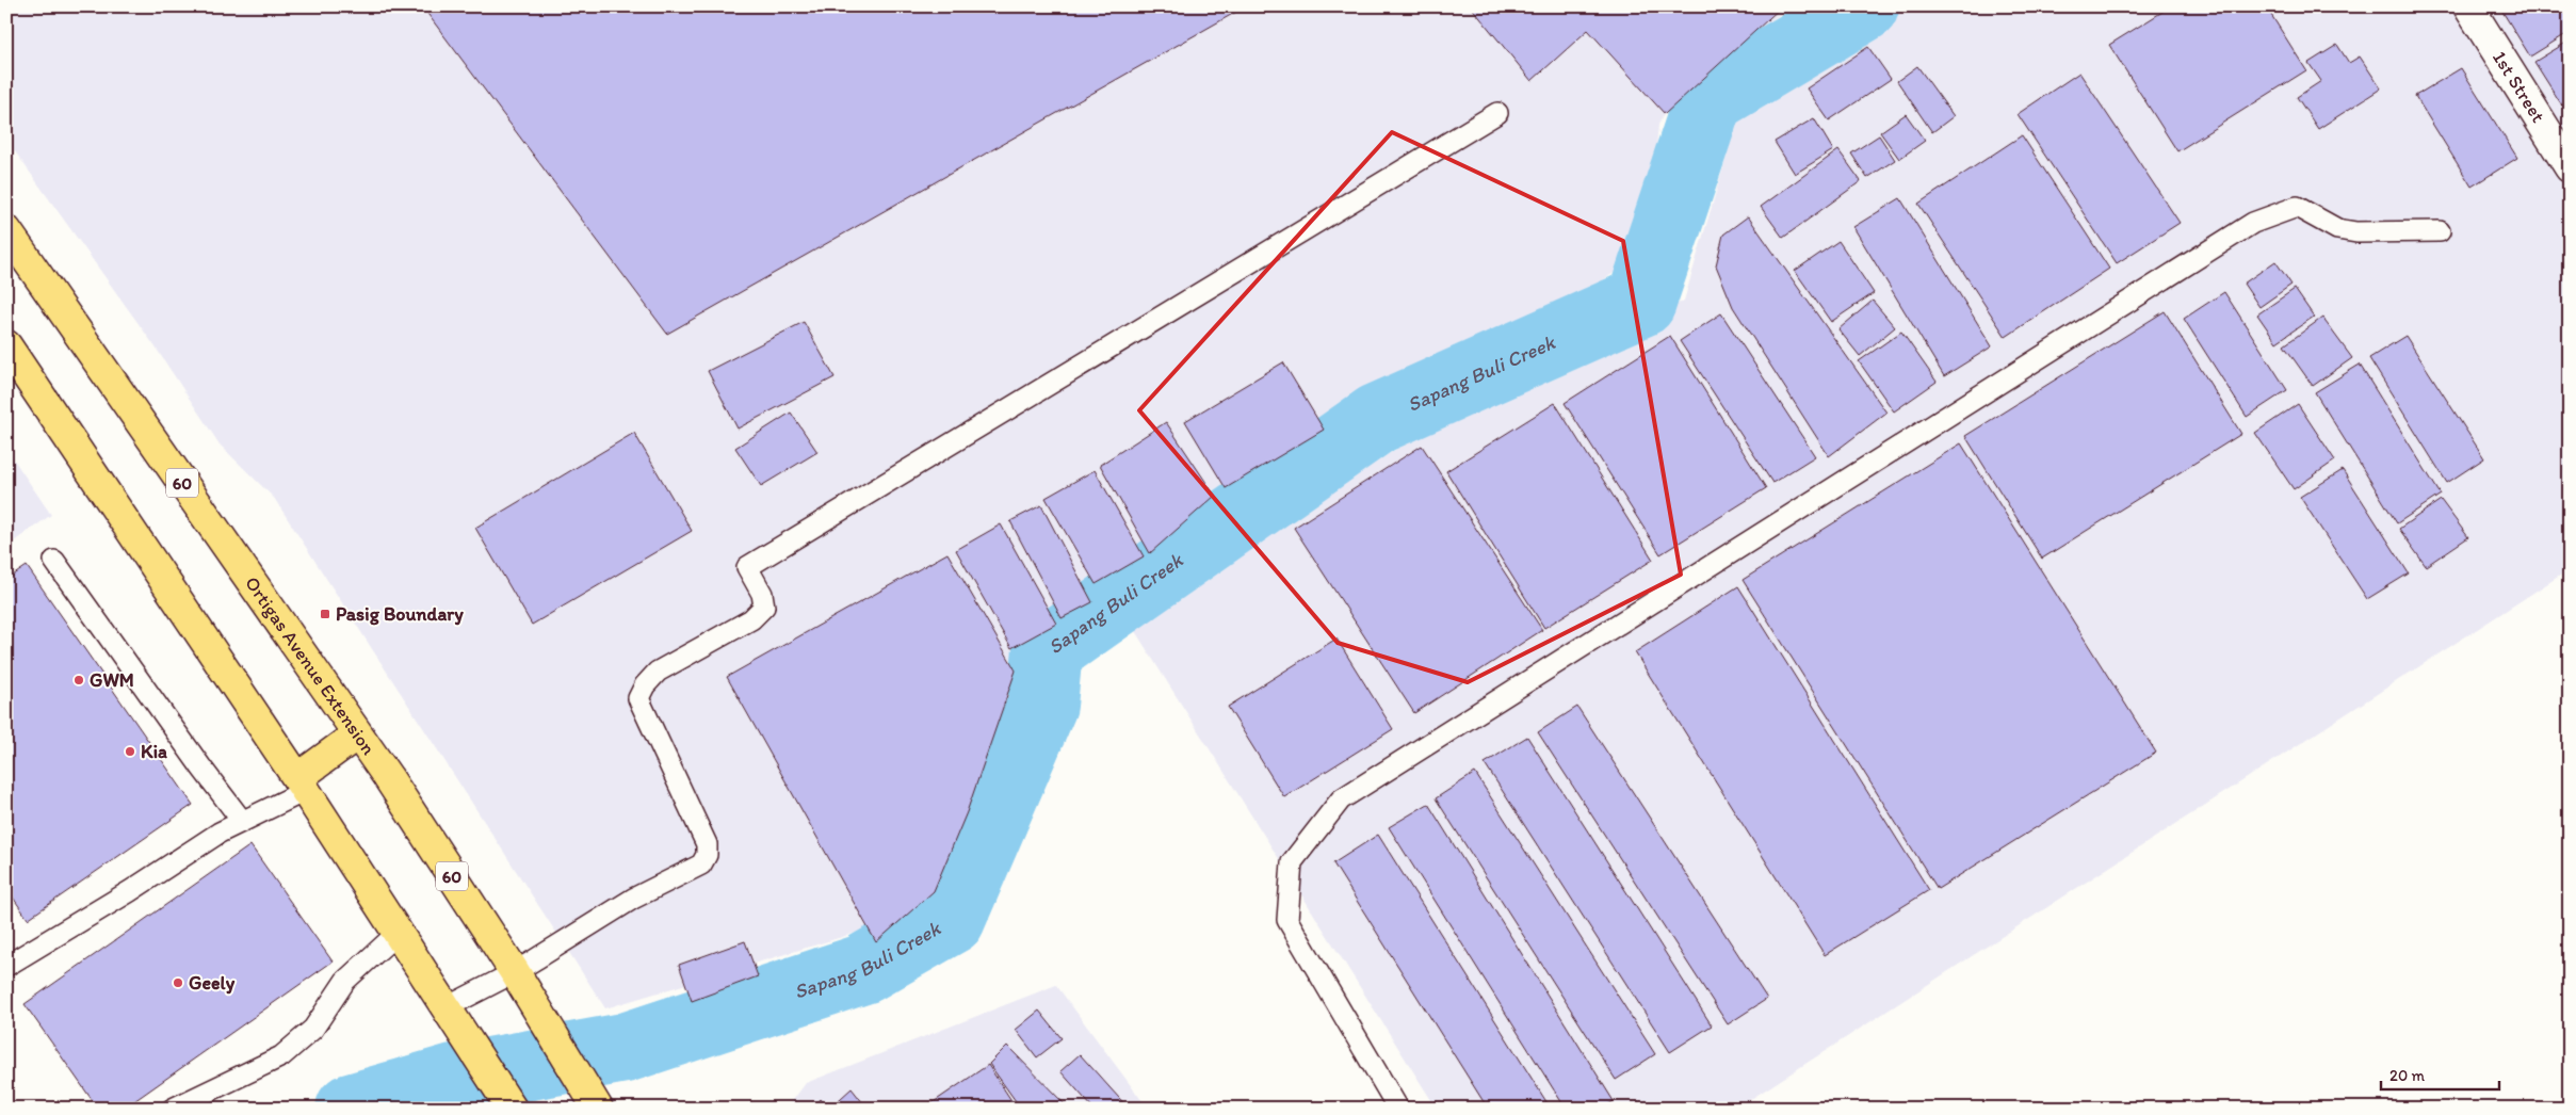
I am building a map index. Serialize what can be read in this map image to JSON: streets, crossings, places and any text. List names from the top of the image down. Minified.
{"streets":{"main road":["60","Ortigas Avenue Extension"],"street":["1st Street"]},"water":["Sapang Buli Creek"],"places":{"transit":["Pasig Boundary"],"other":["GWM","Kia","Geely"]},"scale_bar":"20 m"}
